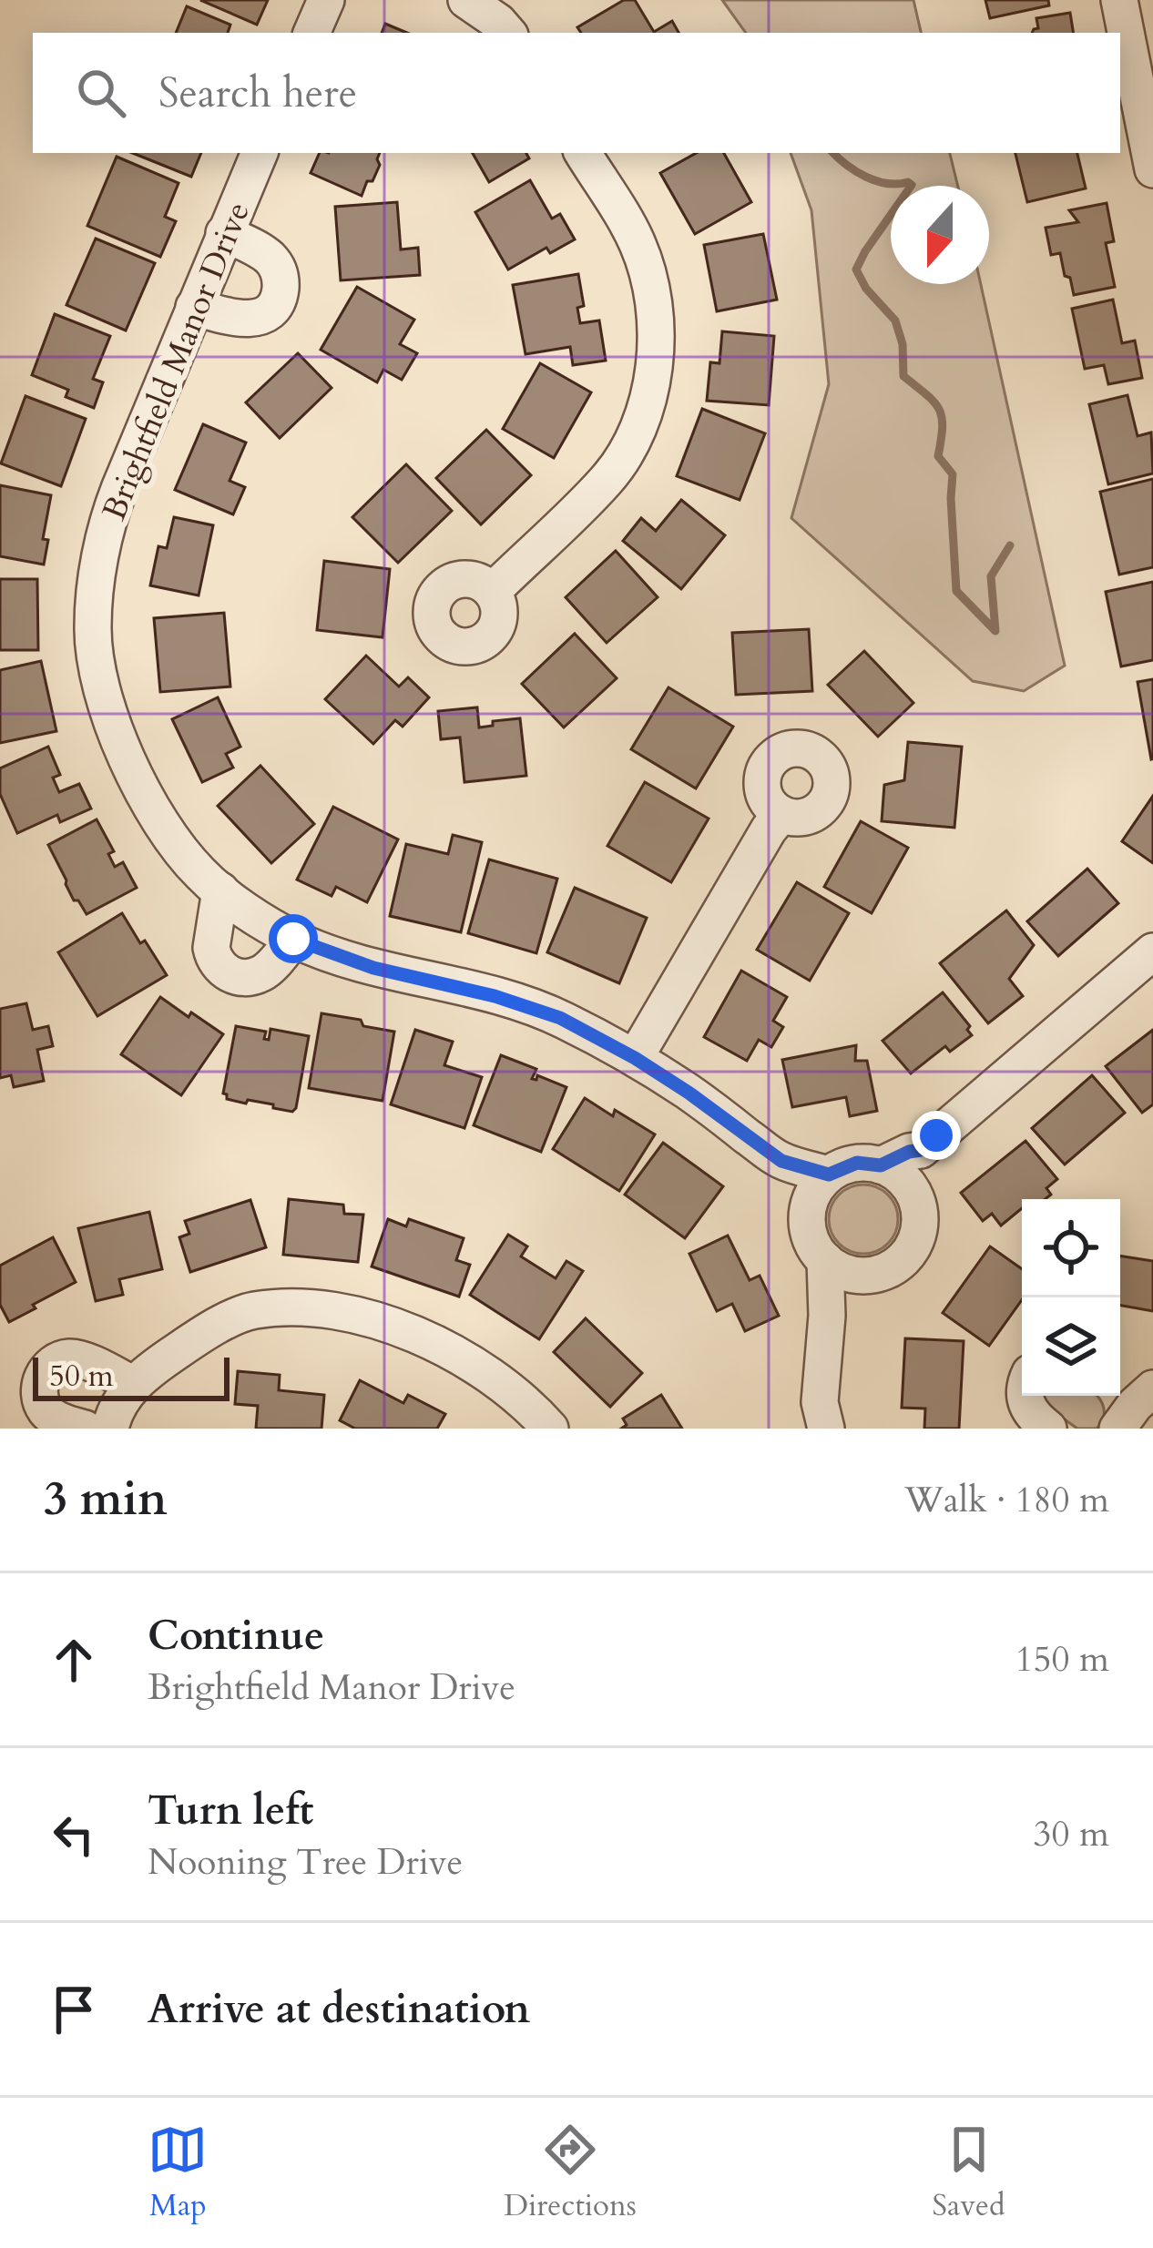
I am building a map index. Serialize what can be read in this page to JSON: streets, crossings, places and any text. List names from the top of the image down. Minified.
{"streets":{"street":["Brightfield Manor Drive"]},"scale_bar":"50 m","north":"bottom","page":{"search":"Search here","scale":"50 m","heading":["3 min","Walk · 180 m"],"list":[["Continue","Brightfield Manor Drive","150 m"],["Turn left","Nooning Tree Drive","30 m"],"Arrive at destination"],"nav":["Map","Directions","Saved"]}}
